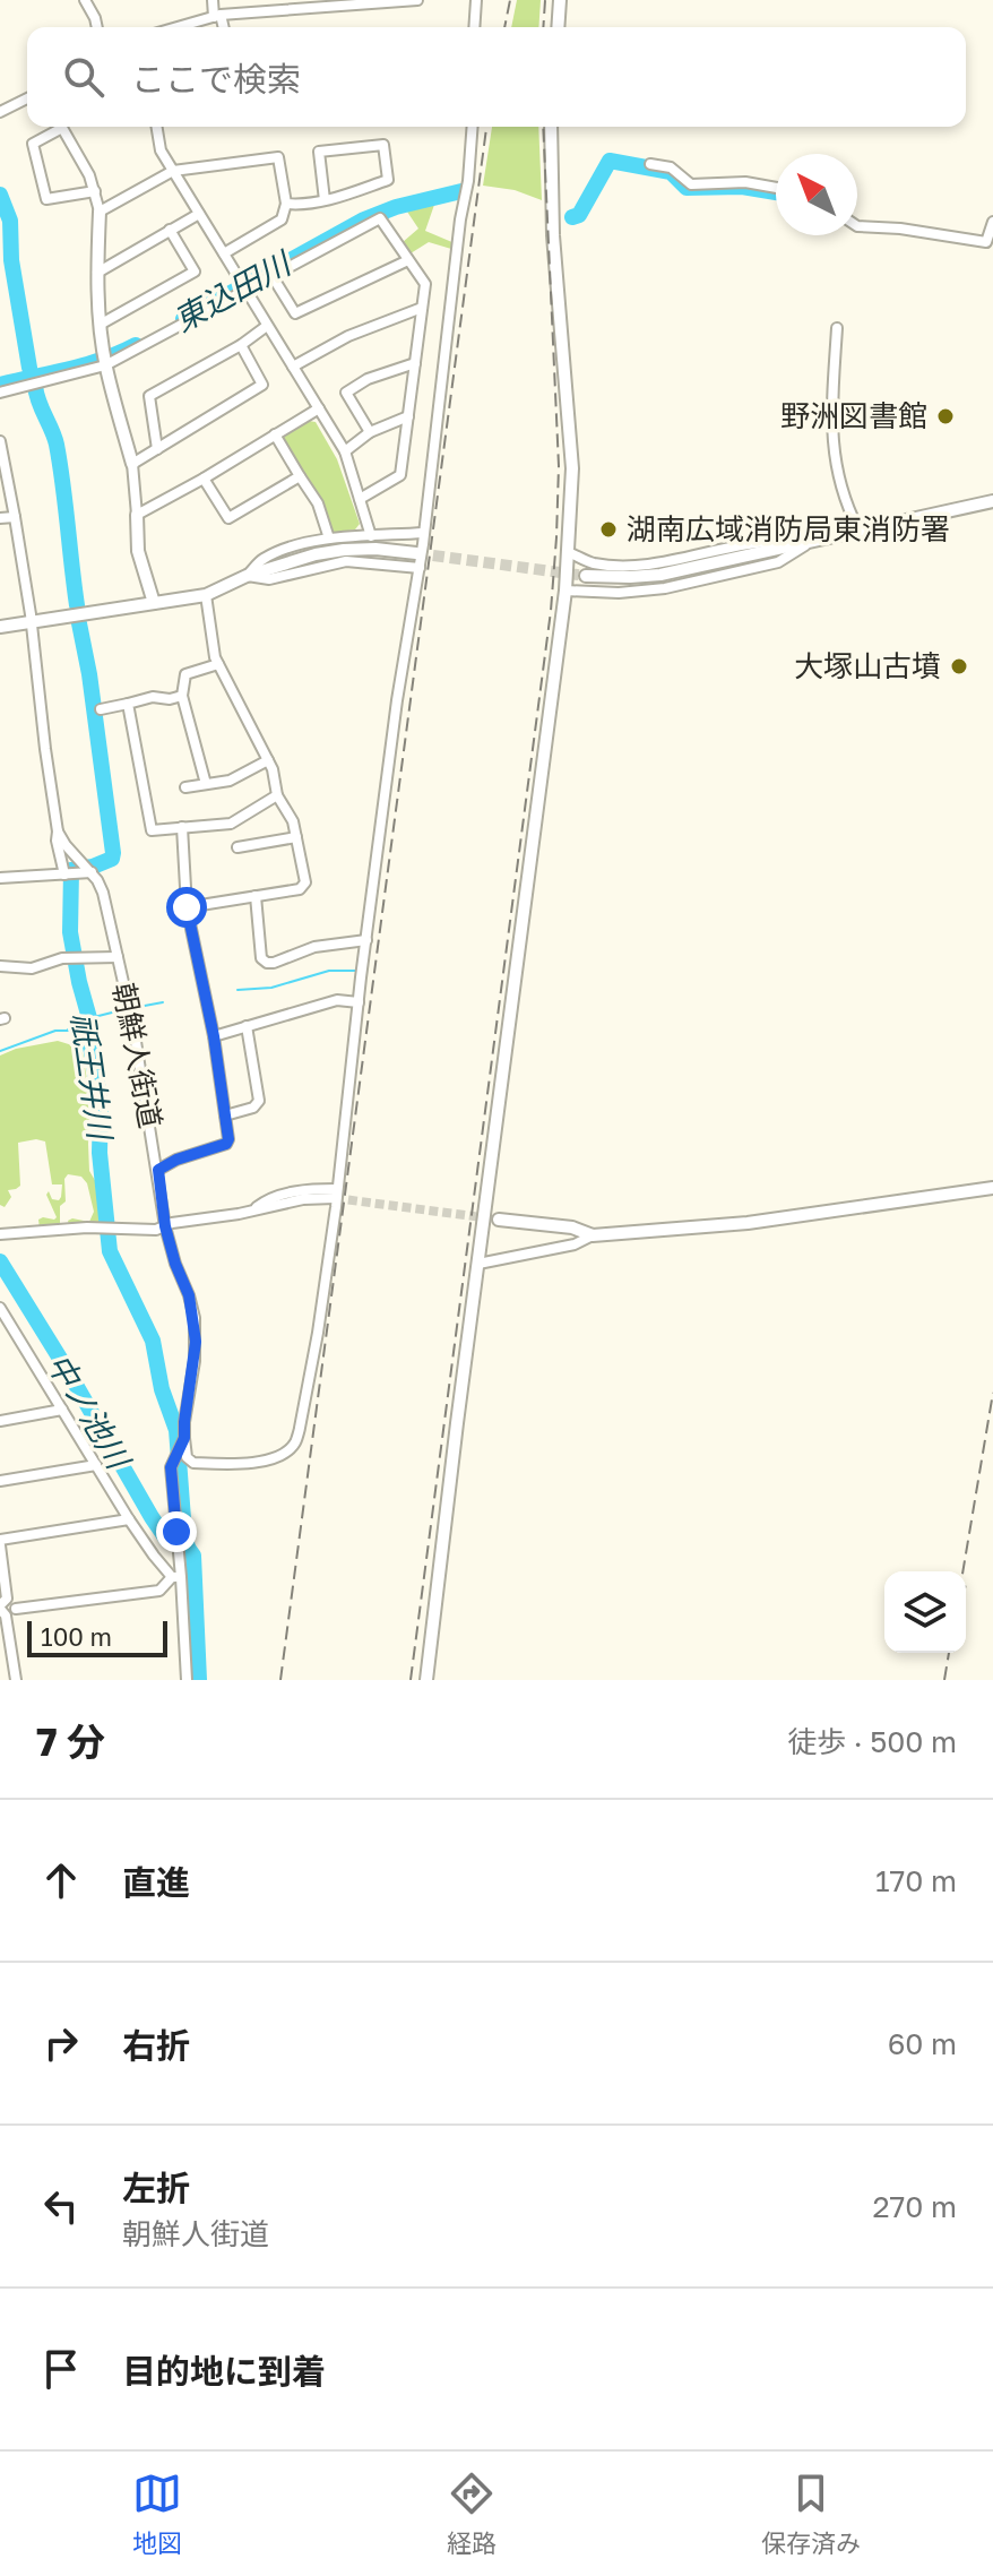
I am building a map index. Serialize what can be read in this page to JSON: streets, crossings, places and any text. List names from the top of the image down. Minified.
{"streets":{"street":["朝鮮人街道"]},"water":["東込田川","祇王井川","中ノ池川"],"places":["野洲図書館","湖南広域消防局東消防署","大塚山古墳"],"scale_bar":"100 m","north":"top left","page":{"search":"ここで検索","scale":"100 m","heading":["7 分","徒歩 · 500 m"],"list":[["直進","170 m"],["右折","60 m"],["左折","朝鮮人街道","270 m"],"目的地に到着"],"nav":["地図","経路","保存済み"]}}
